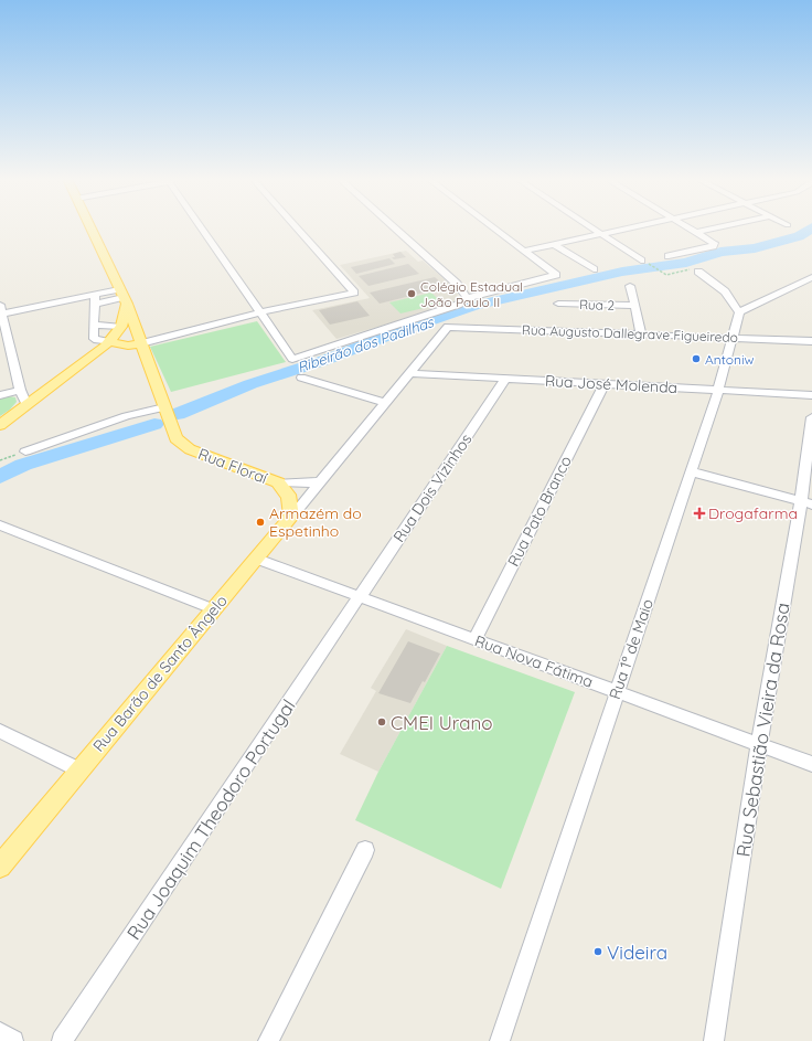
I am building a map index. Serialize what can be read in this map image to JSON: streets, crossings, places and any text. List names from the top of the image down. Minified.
{"streets":{"main road":["Rua Floraí","Rua Barão de Santo Ângelo"],"street":["Rua 2","Rua Augusto Dallegrave Figueiredo","Rua José Molenda","Rua Dois Vizinhos","Rua Pato Branco","Rua 1º de Maio","Rua Nova Fátima","Rua Sebastião Vieira da Rosa","Rua Joaquim Theodoro Portugal"]},"crossings":[["Rua Augusto Dallegrave Figueiredo","Rua 1º de Maio"],["Rua Augusto Dallegrave Figueiredo","Rua Barão de Santo Ângelo"],["Rua José Molenda","Rua Dois Vizinhos"],["Rua José Molenda","Rua Pato Branco"],["Rua José Molenda","Rua 1º de Maio"],["Rua José Molenda","Rua Barão de Santo Ângelo"],["Rua Floraí","Rua Barão de Santo Ângelo"],["Rua Dois Vizinhos","Rua Nova Fátima"],["Rua Dois Vizinhos","Rua Joaquim Theodoro Portugal"],["Rua Pato Branco","Rua Nova Fátima"],["Rua 1º de Maio","Rua Nova Fátima"],["Rua Nova Fátima","Rua Barão de Santo Ângelo"],["Rua Nova Fátima","Rua Sebastião Vieira da Rosa"],["Rua Nova Fátima","Rua Joaquim Theodoro Portugal"]],"water":["Ribeirão dos Padilhas"],"places":{"other":["Colégio Estadual João Paulo II","Antoniw","Armazém do Espetinho","CMEI Urano","Videira"],"health":["Drogafarma"]}}
